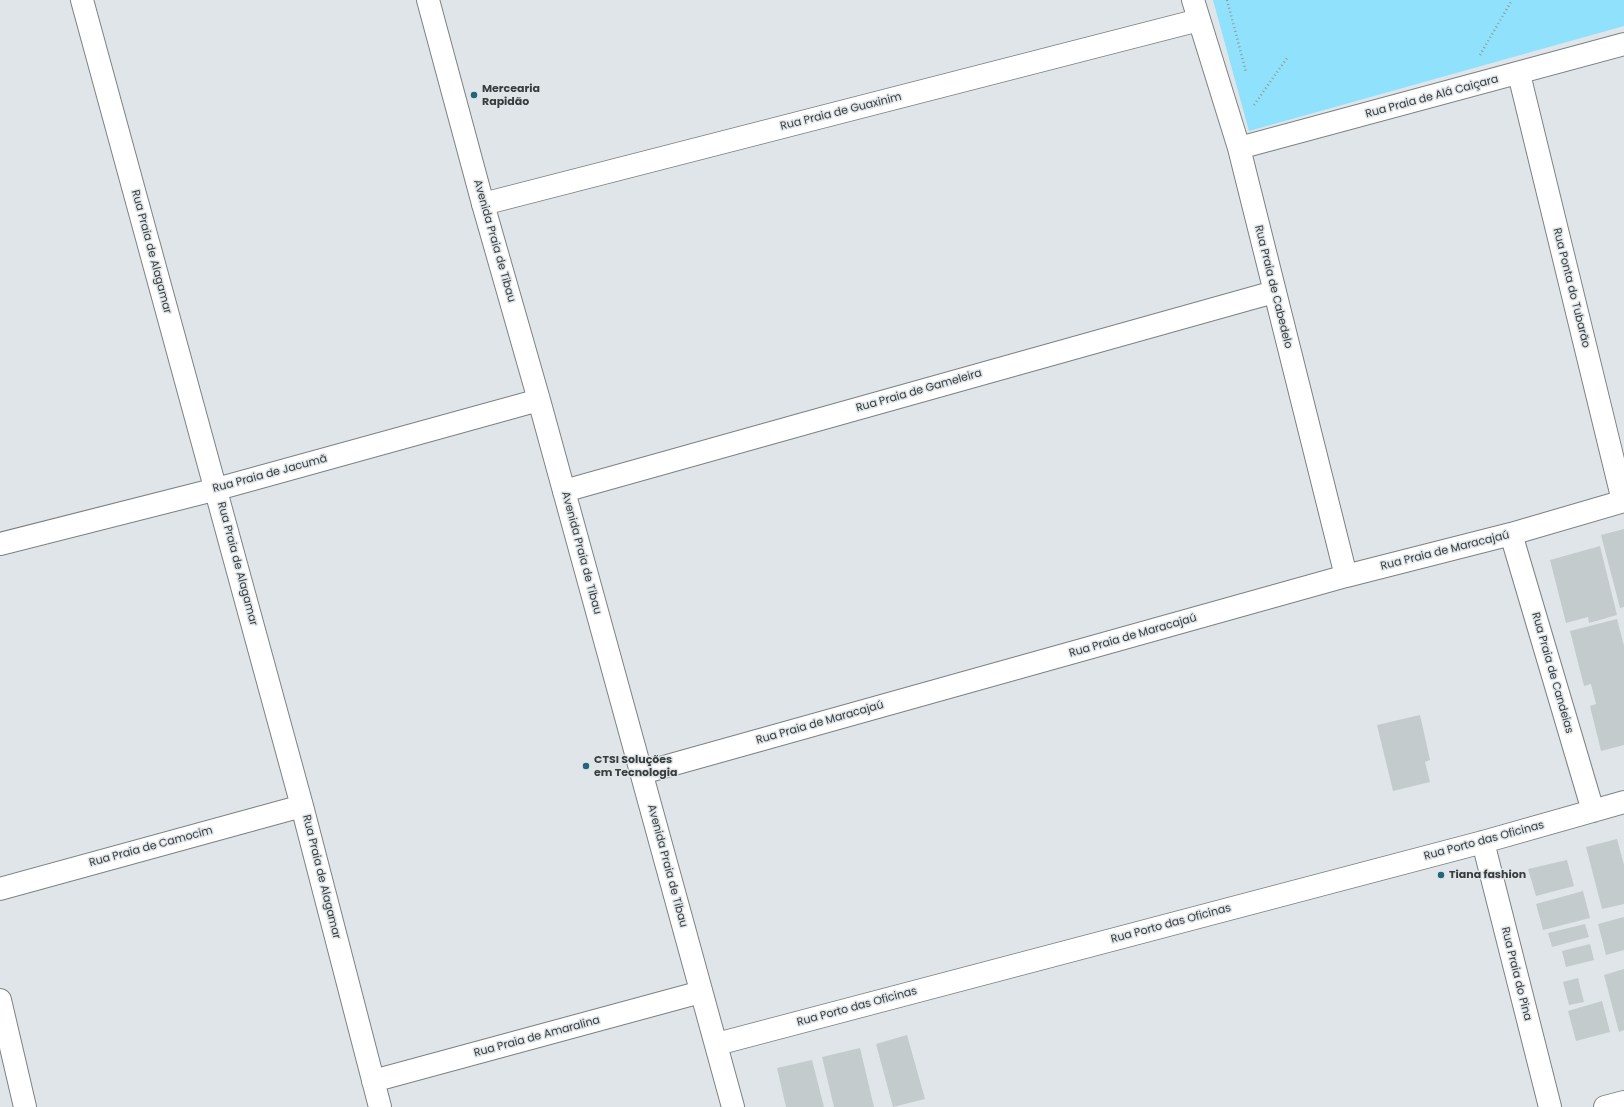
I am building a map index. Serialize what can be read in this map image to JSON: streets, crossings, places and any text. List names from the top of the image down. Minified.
{"streets":{"street":["Rua Praia de Alá Caiçara","Rua Praia de Guaxinim","Avenida Praia de Tibau","Rua Praia de Alagamar","Rua Praia de Cabedelo","Rua Ponta do Tubarão","Rua Praia de Gameleira","Rua Praia de Jacumã","Rua Praia de Maracajaú","Rua Praia de Candeias","Rua Porto das Oficinas","Rua Praia de Camocim","Rua Praia do Pina","Rua Praia de Amaralina"]},"crossings":[["Rua Praia de Alá Caiçara","Rua Praia de Cabedelo"],["Rua Praia de Alá Caiçara","Rua Ponta do Tubarão"],["Rua Praia de Guaxinim","Avenida Praia de Tibau"],["Rua Praia de Guaxinim","Rua Praia de Cabedelo"],["Avenida Praia de Tibau","Rua Praia de Gameleira"],["Avenida Praia de Tibau","Rua Praia de Jacumã"],["Avenida Praia de Tibau","Rua Praia de Maracajaú"],["Avenida Praia de Tibau","Rua Porto das Oficinas"],["Avenida Praia de Tibau","Rua Praia de Amaralina"],["Rua Praia de Alagamar","Rua Praia de Jacumã"],["Rua Praia de Alagamar","Rua Praia de Camocim"],["Rua Praia de Alagamar","Rua Praia de Amaralina"],["Rua Praia de Cabedelo","Rua Praia de Gameleira"],["Rua Praia de Cabedelo","Rua Praia de Maracajaú"],["Rua Ponta do Tubarão","Rua Praia de Maracajaú"],["Rua Praia de Maracajaú","Rua Praia de Candeias"],["Rua Praia de Candeias","Rua Porto das Oficinas"],["Rua Porto das Oficinas","Rua Praia do Pina"]],"places":["Mercearia Rapidão","CTSI Soluções em Tecnologia","Tiana fashion"]}
